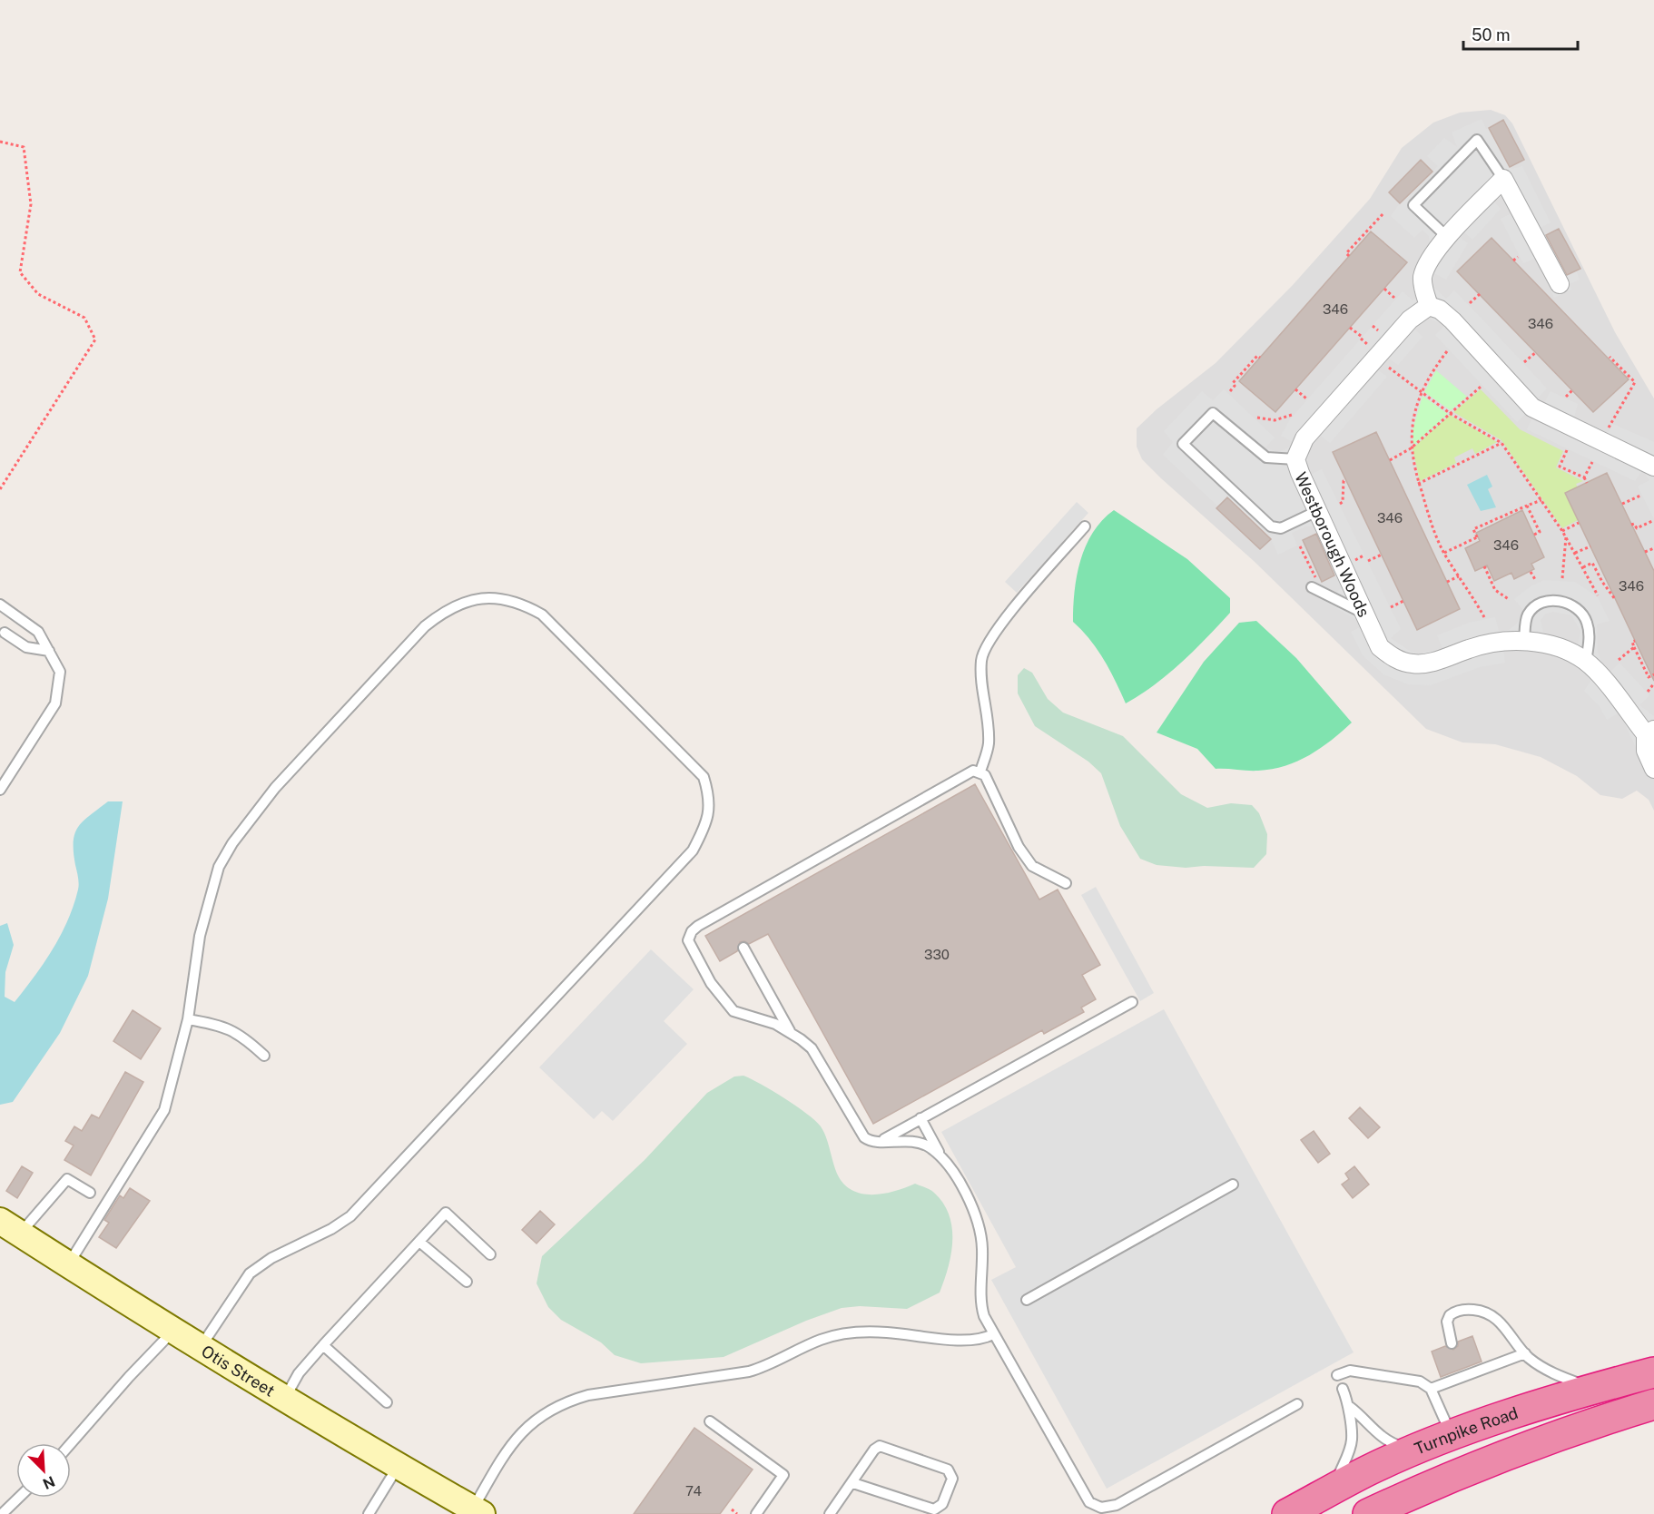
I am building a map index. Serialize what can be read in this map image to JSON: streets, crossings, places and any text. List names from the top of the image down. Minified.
{"streets":{"highway":["Turnpike Road"],"main road":["Otis Street"],"street":["Westborough Woods"]},"house_numbers":["346","346","346","346","346","330","74"],"scale_bar":"50 m","north":"bottom right"}
